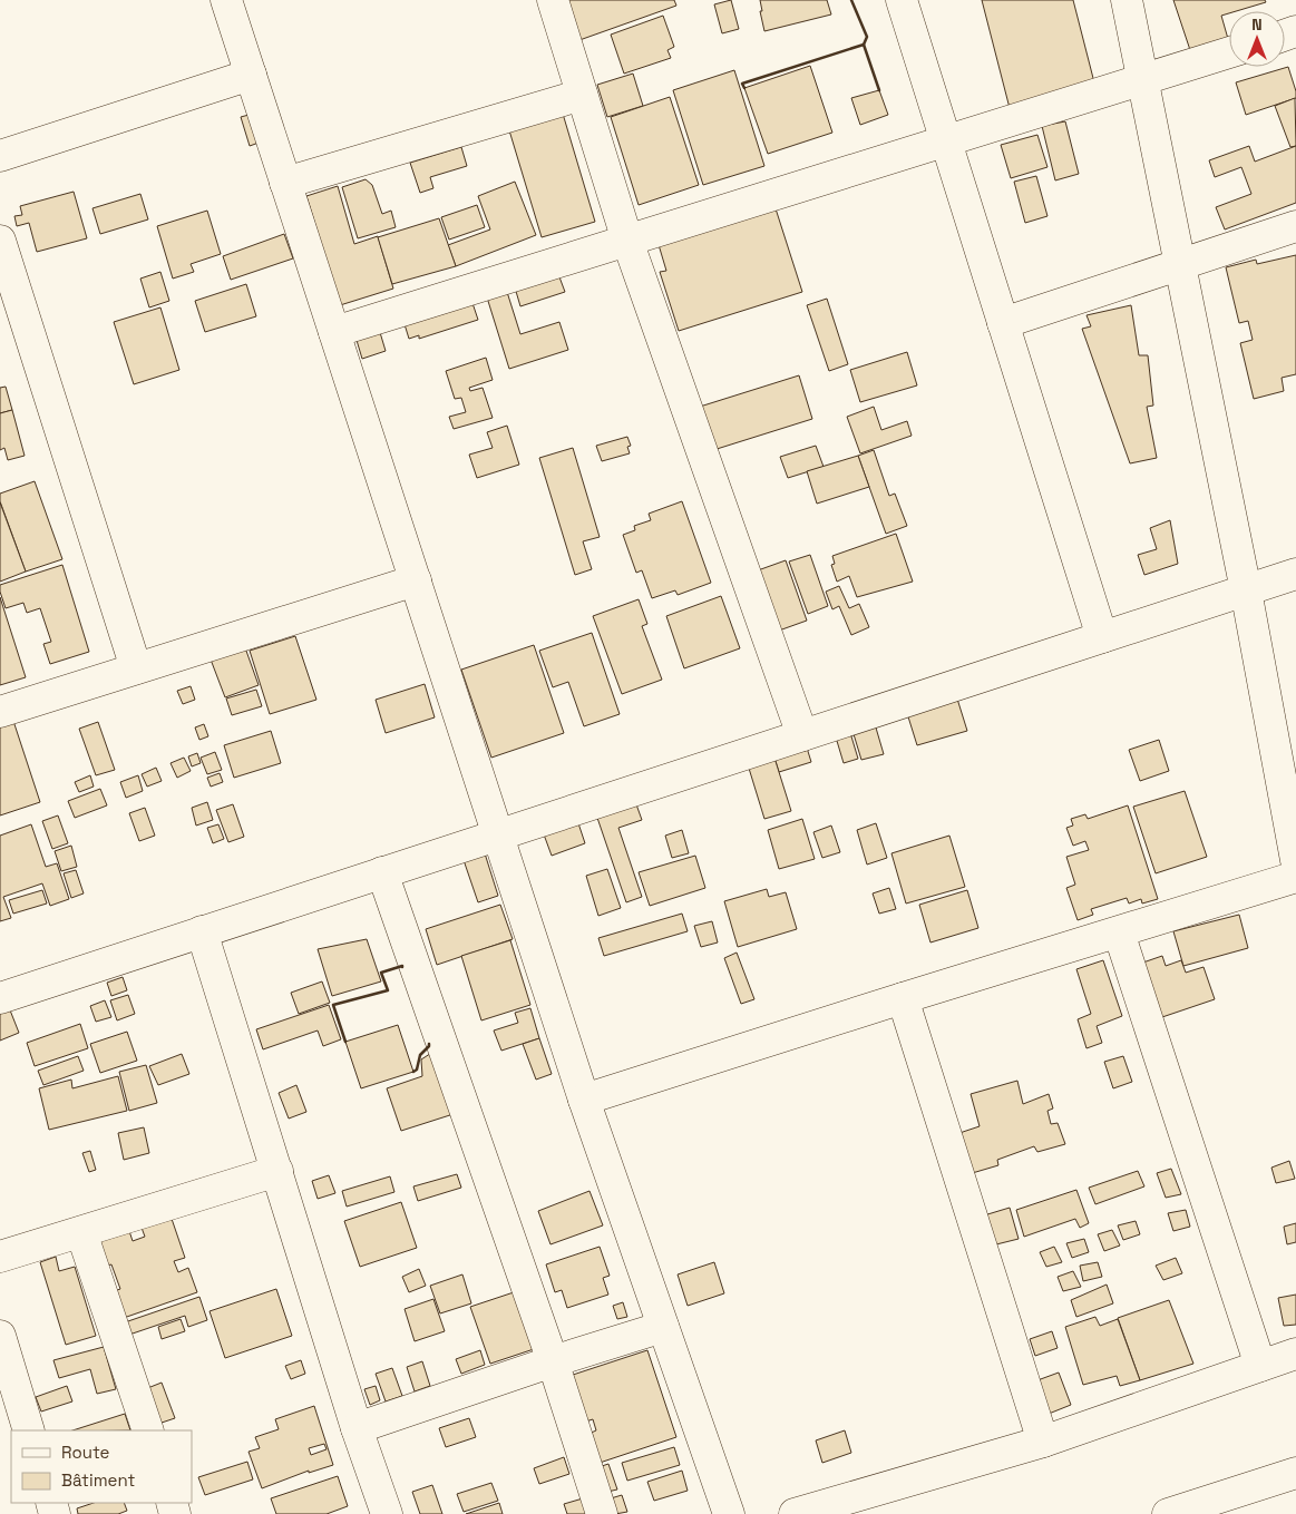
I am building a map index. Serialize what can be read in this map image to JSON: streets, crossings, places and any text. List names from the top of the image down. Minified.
{"legend":["Route","Bâtiment"],"north":"top"}
